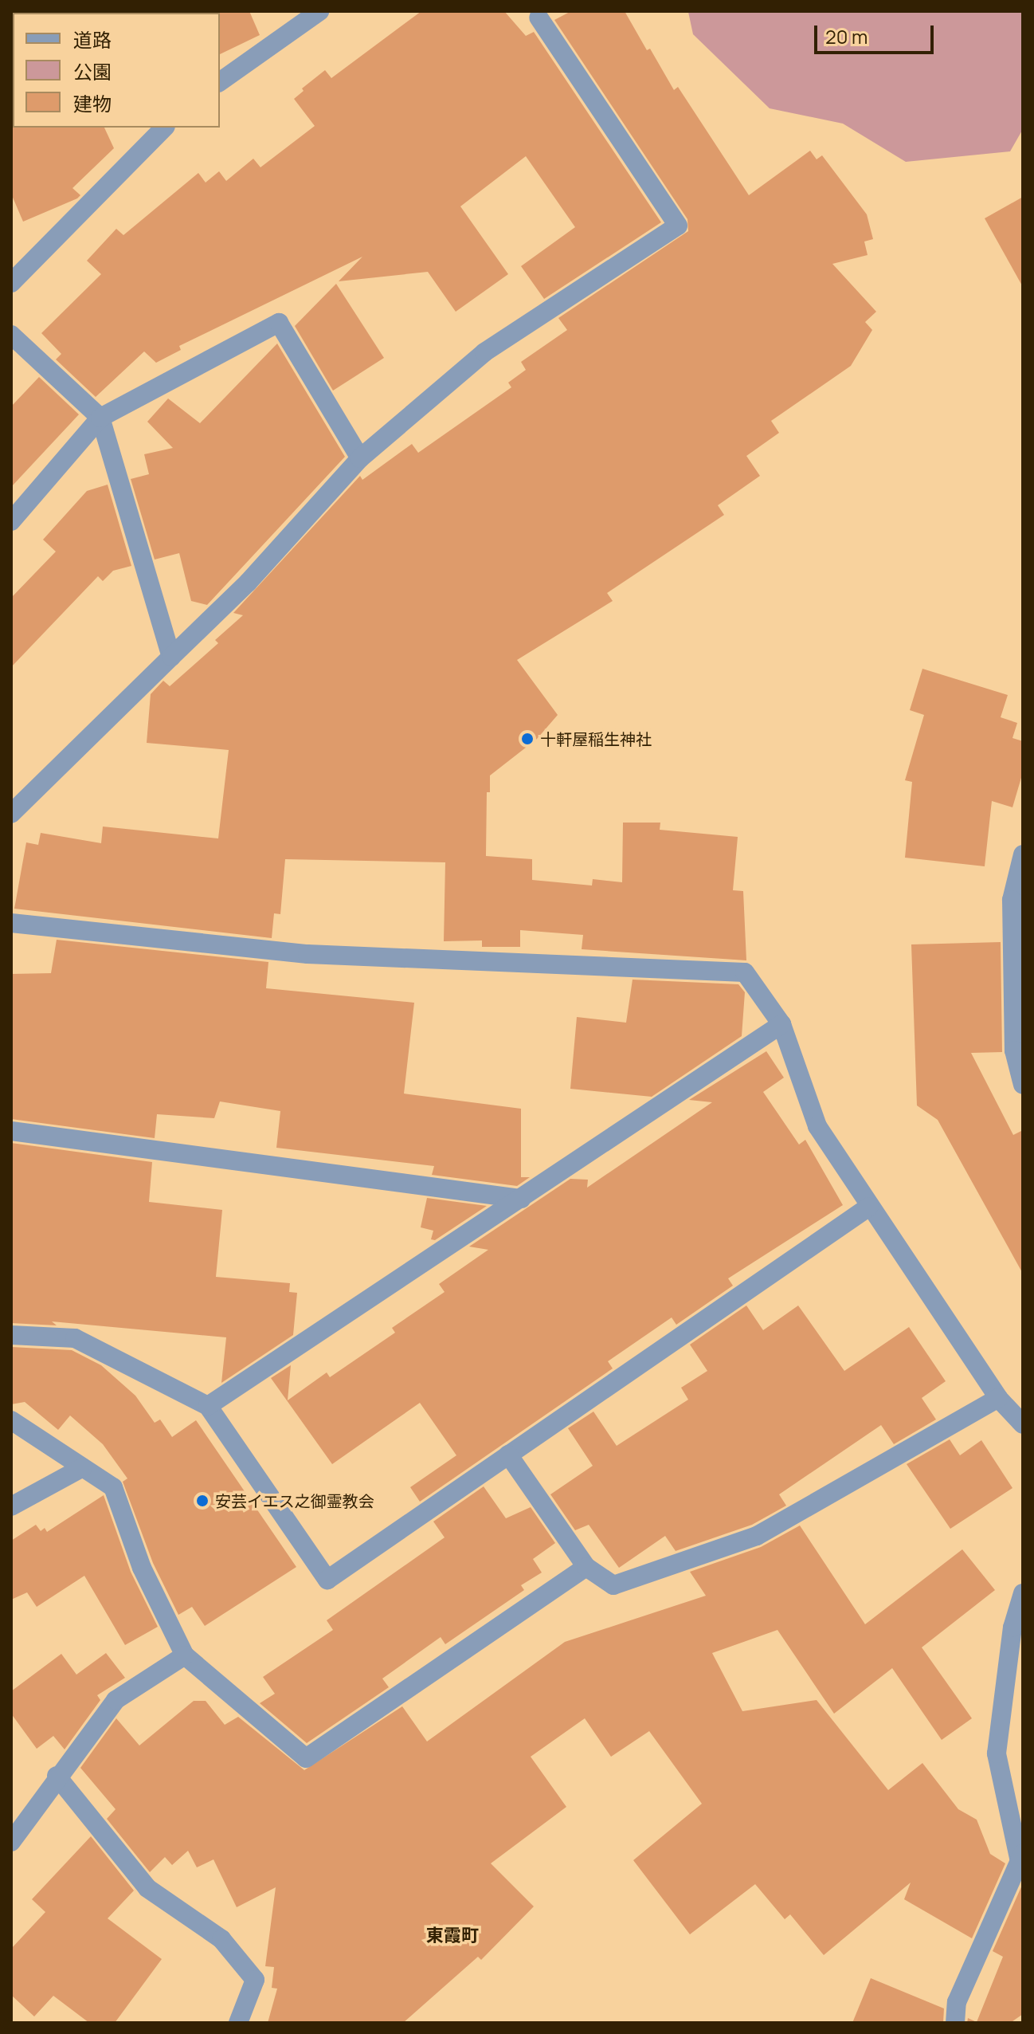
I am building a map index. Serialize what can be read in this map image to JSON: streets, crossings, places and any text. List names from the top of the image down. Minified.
{"districts":["東霞町"],"places":["十軒屋稲生神社","安芸イエス之御霊教会"],"legend":["道路","公園","建物"],"scale_bar":"20 m"}
